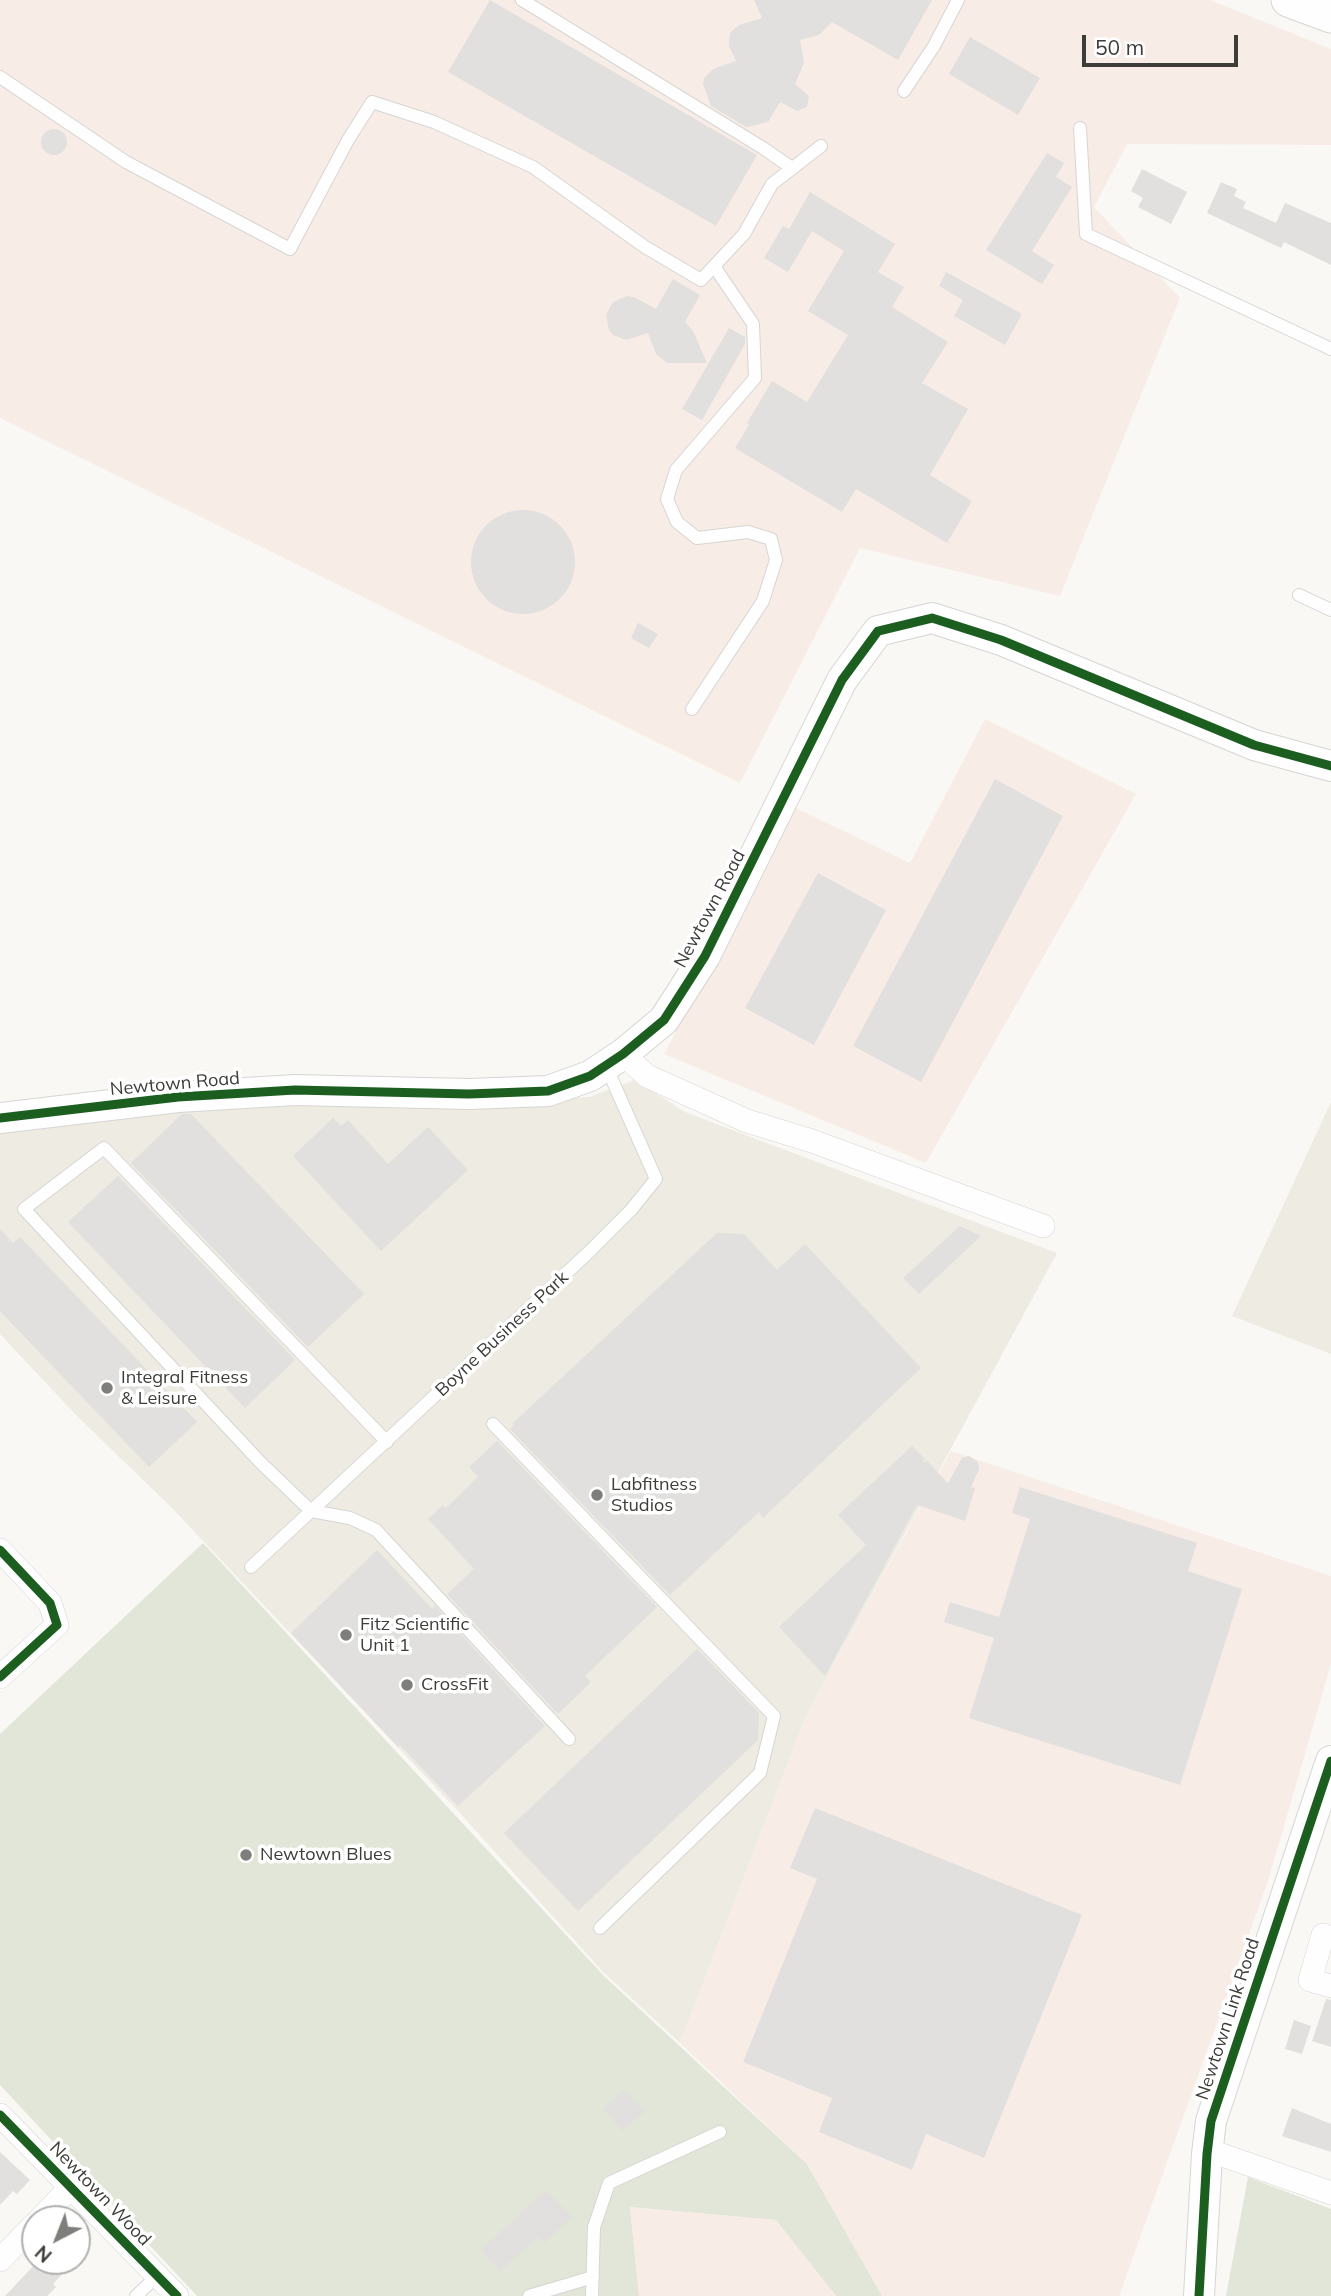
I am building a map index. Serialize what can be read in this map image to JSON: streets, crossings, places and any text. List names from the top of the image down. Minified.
{"streets":{"street":["Newtown Road","Newtown Link Road","Newtown Wood"],"lane":["Boyne Business Park"]},"crossings":[["Newtown Road","Boyne Business Park"]],"places":["Integral Fitness & Leisure","Labfitness Studios","Fitz Scientific Unit 1","CrossFit","Newtown Blues"],"scale_bar":"50 m","north":"bottom left"}
